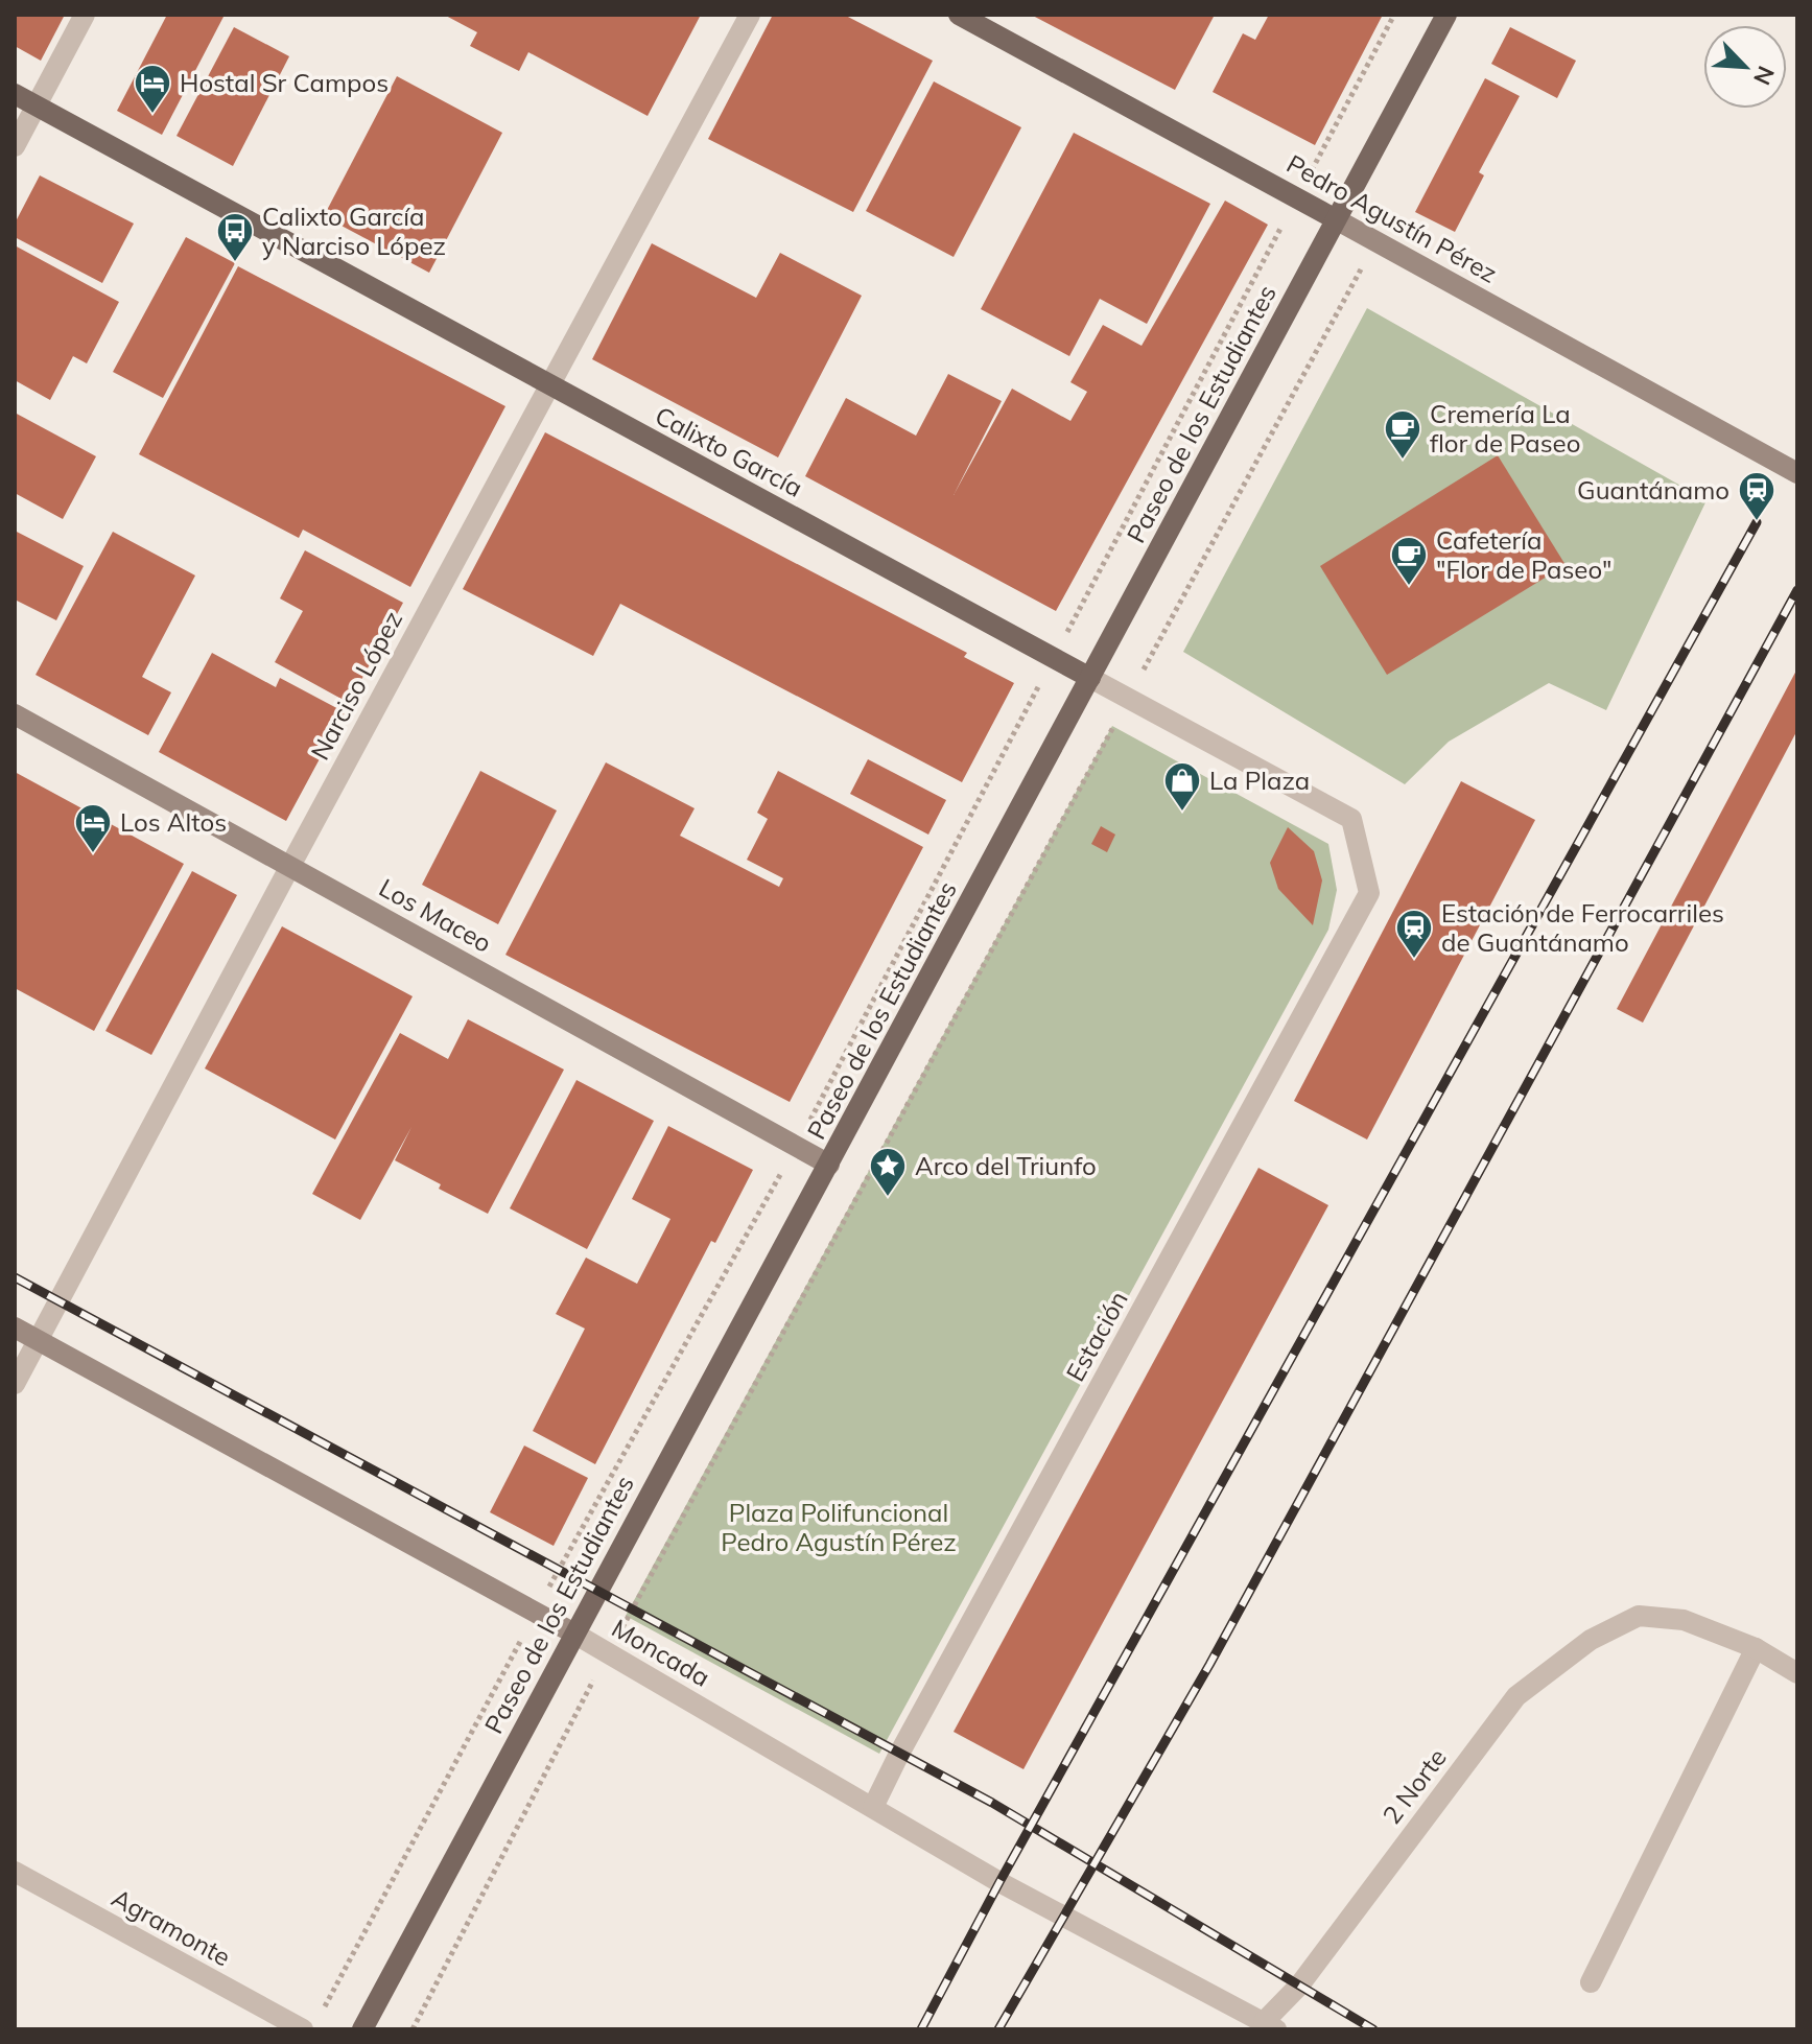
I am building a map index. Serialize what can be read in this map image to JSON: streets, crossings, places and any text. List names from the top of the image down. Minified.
{"streets":{"main road":["Pedro Agustín Pérez","Paseo de los Estudiantes","Calixto García"],"street":["Narciso López","Los Maceo","Estación","Moncada","2 Norte","Agramonte"]},"crossings":[["Pedro Agustín Pérez","Paseo de los Estudiantes"],["Paseo de los Estudiantes","Calixto García"],["Paseo de los Estudiantes","Los Maceo"],["Paseo de los Estudiantes","Moncada"],["Calixto García","Narciso López"],["Calixto García","Estación"],["Narciso López","Los Maceo"],["Narciso López","Moncada"],["Estación","Moncada"],["Moncada","2 Norte"]],"parks":["Plaza Polifuncional Pedro Agustín Pérez"],"places":{"hotel":["Hostal Sr Campos","Los Altos"],"bus stop":["Calixto García y Narciso López"],"cafe":["Cremería La flor de Paseo","Cafetería \"Flor de Paseo\""],"station":["Guantánamo","Estación de Ferrocarriles de Guantánamo"],"shop":["La Plaza"],"place":["Arco del Triunfo"]},"north":"bottom right"}
